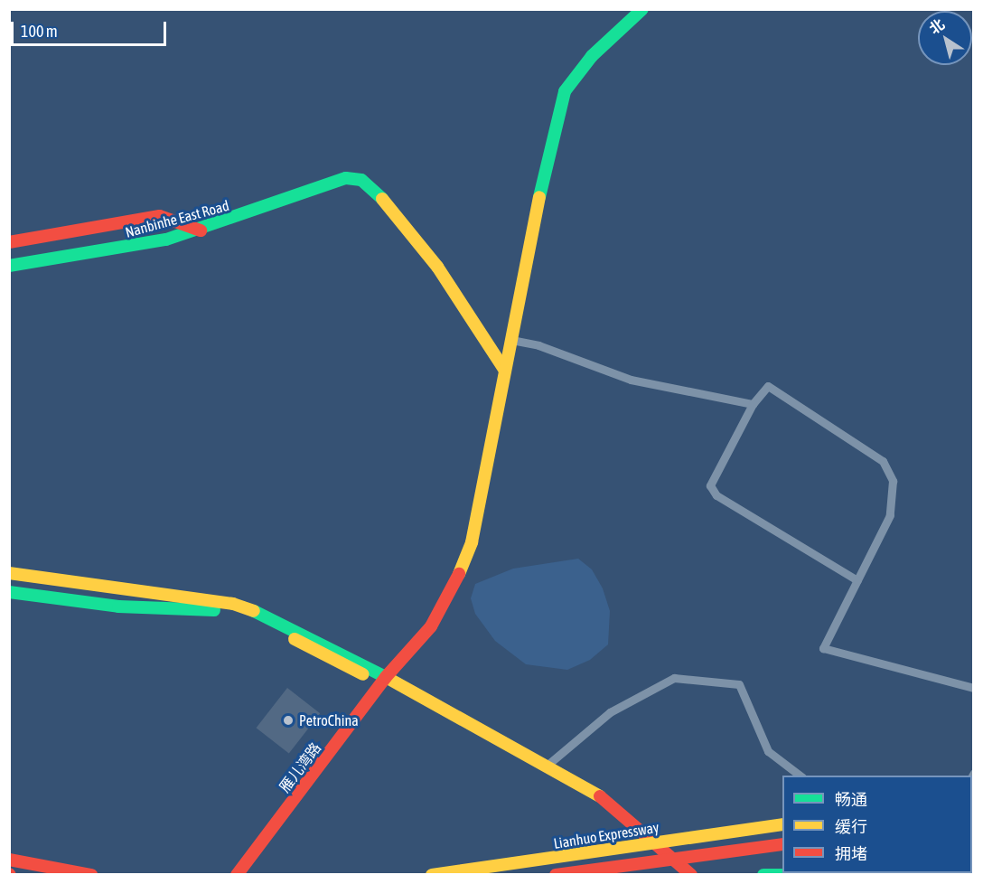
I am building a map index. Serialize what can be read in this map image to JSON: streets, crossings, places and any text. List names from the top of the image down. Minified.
{"streets":{"main road":["Nanbinhe East Road","雁儿湾路","Lianhuo Expressway"]},"crossings":[["Nanbinhe East Road","雁儿湾路"]],"places":["PetroChina"],"legend":["畅通","缓行","拥堵"],"scale_bar":"100 m","north":"top left"}
